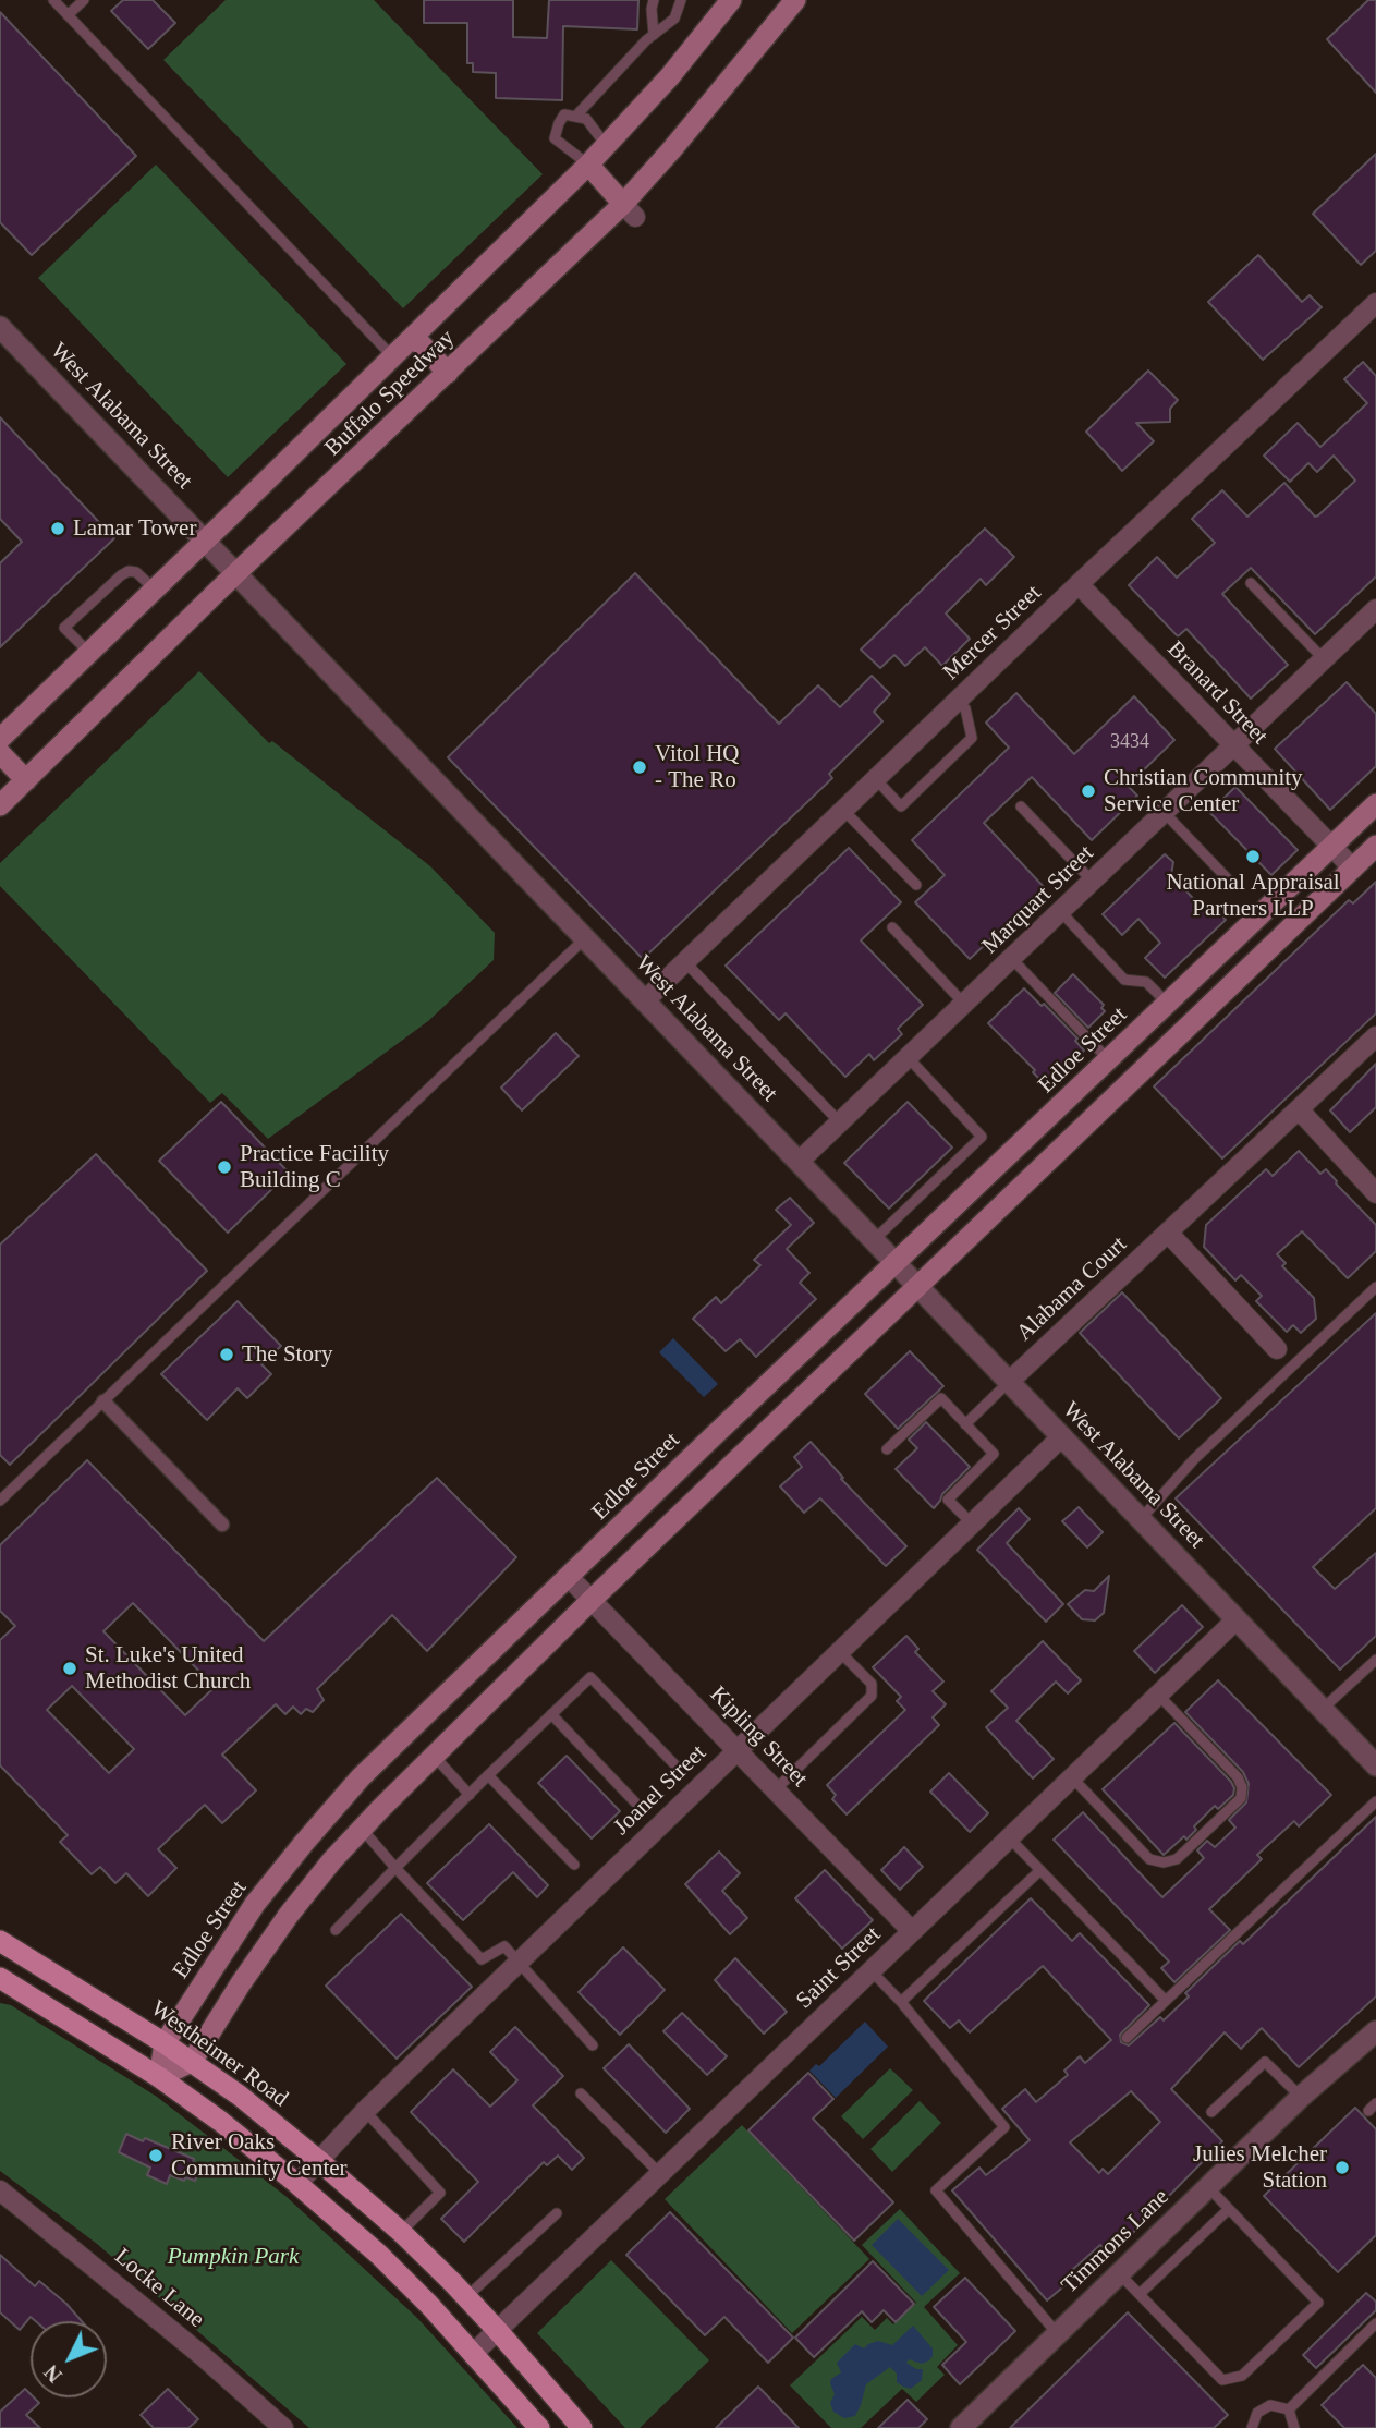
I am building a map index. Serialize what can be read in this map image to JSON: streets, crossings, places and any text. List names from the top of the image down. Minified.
{"streets":{"main road":["Buffalo Speedway","Edloe Street","Westheimer Road"],"street":["West Alabama Street","Mercer Street","Branard Street","Marquart Street","Alabama Court","Kipling Street","Joanel Street","Saint Street","Timmons Lane","Locke Lane"]},"crossings":[["Buffalo Speedway","West Alabama Street"],["West Alabama Street","Mercer Street"],["West Alabama Street","Marquart Street"],["West Alabama Street","Edloe Street"],["West Alabama Street","Alabama Court"],["West Alabama Street","Joanel Street"],["West Alabama Street","Saint Street"],["Mercer Street","Branard Street"],["Branard Street","Marquart Street"],["Branard Street","Edloe Street"],["Edloe Street","Kipling Street"],["Edloe Street","Westheimer Road"],["Kipling Street","Joanel Street"],["Kipling Street","Saint Street"],["Joanel Street","Westheimer Road"],["Saint Street","Westheimer Road"]],"parks":["Pumpkin Park"],"places":["Lamar Tower","Vitol HQ - The Ro","Christian Community Service Center","National Appraisal Partners LLP","Practice Facility Building C","The Story","St. Luke's United Methodist Church","River Oaks Community Center","Julies Melcher Station"],"house_numbers":["3434"],"north":"bottom left"}
